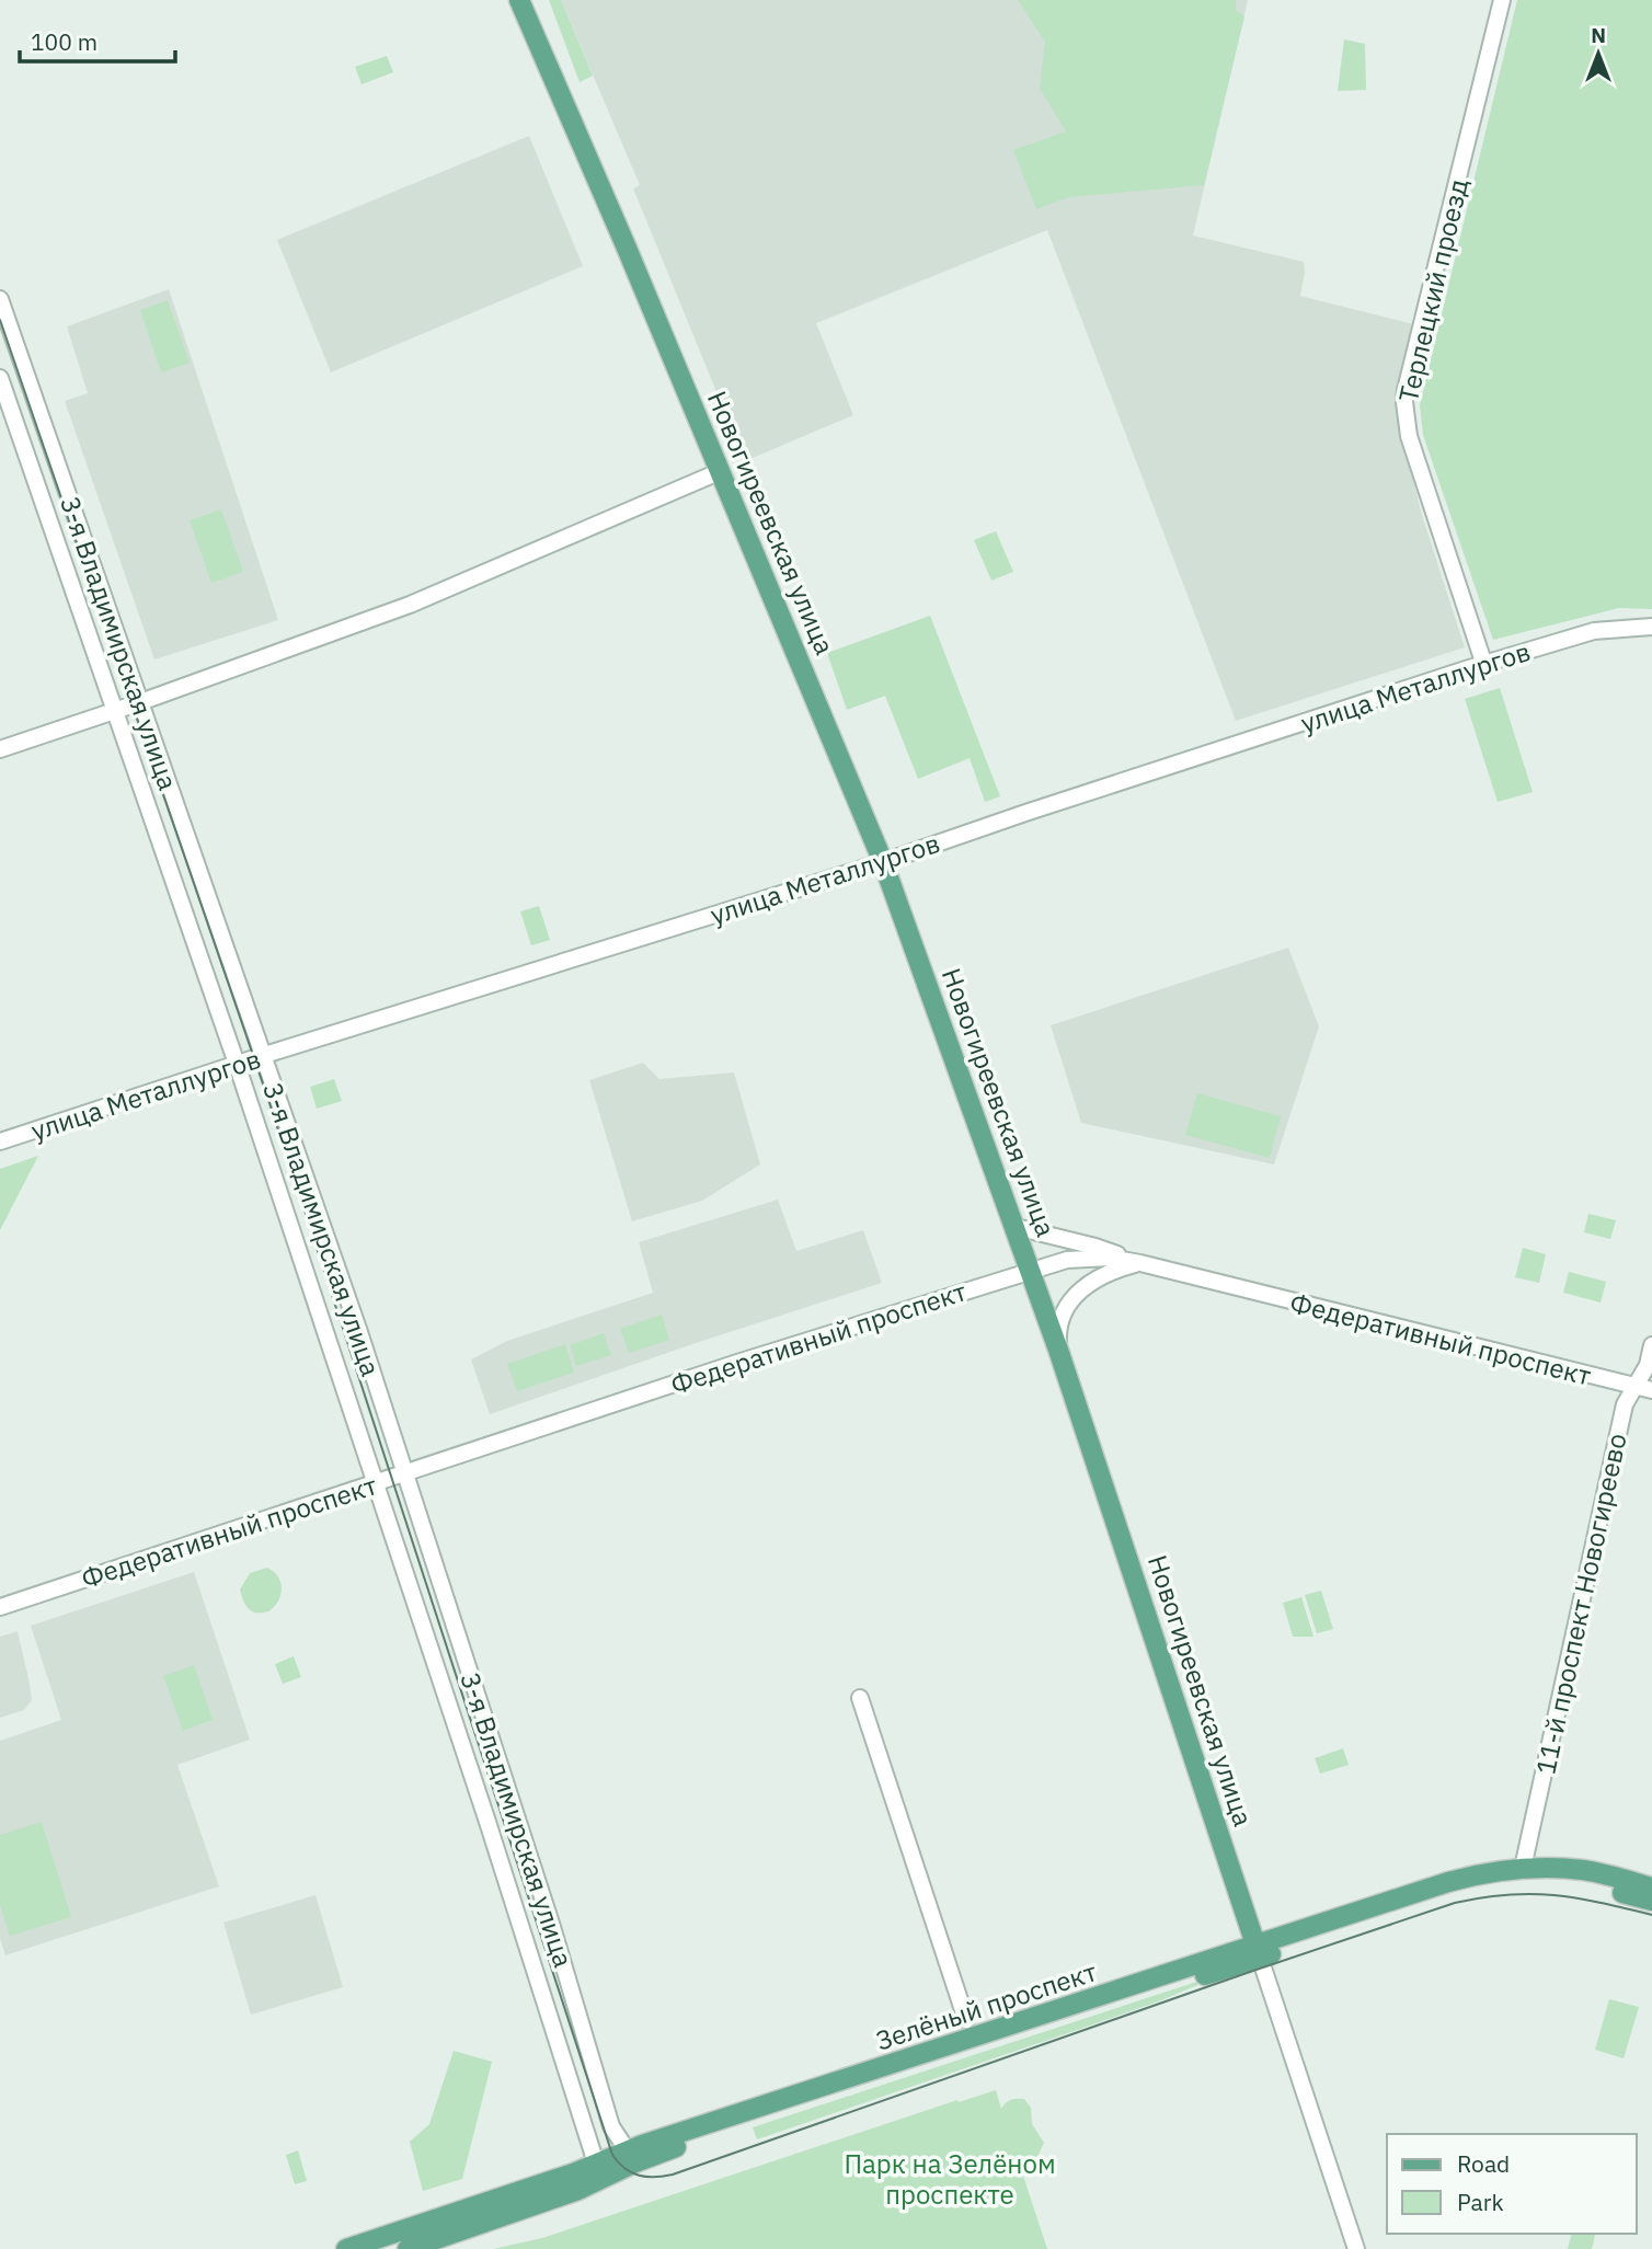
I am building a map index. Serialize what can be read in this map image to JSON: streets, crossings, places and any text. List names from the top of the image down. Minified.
{"streets":{"main road":["Новогиреевская улица","Зелёный проспект"],"street":["Терлецкий проезд","3-я Владимирская улица","улица Металлургов","Федеративный проспект","11-й проспект Новогиреево"]},"crossings":[["Терлецкий проезд","улица Металлургов"],["Новогиреевская улица","улица Металлургов"],["Новогиреевская улица","Федеративный проспект"],["Новогиреевская улица","Зелёный проспект"],["3-я Владимирская улица","улица Металлургов"],["3-я Владимирская улица","Федеративный проспект"],["3-я Владимирская улица","Зелёный проспект"],["Федеративный проспект","11-й проспект Новогиреево"],["11-й проспект Новогиреево","Зелёный проспект"]],"parks":["Парк на Зелёном проспекте"],"legend":["Road","Park"],"scale_bar":"100 m","north":"top"}
